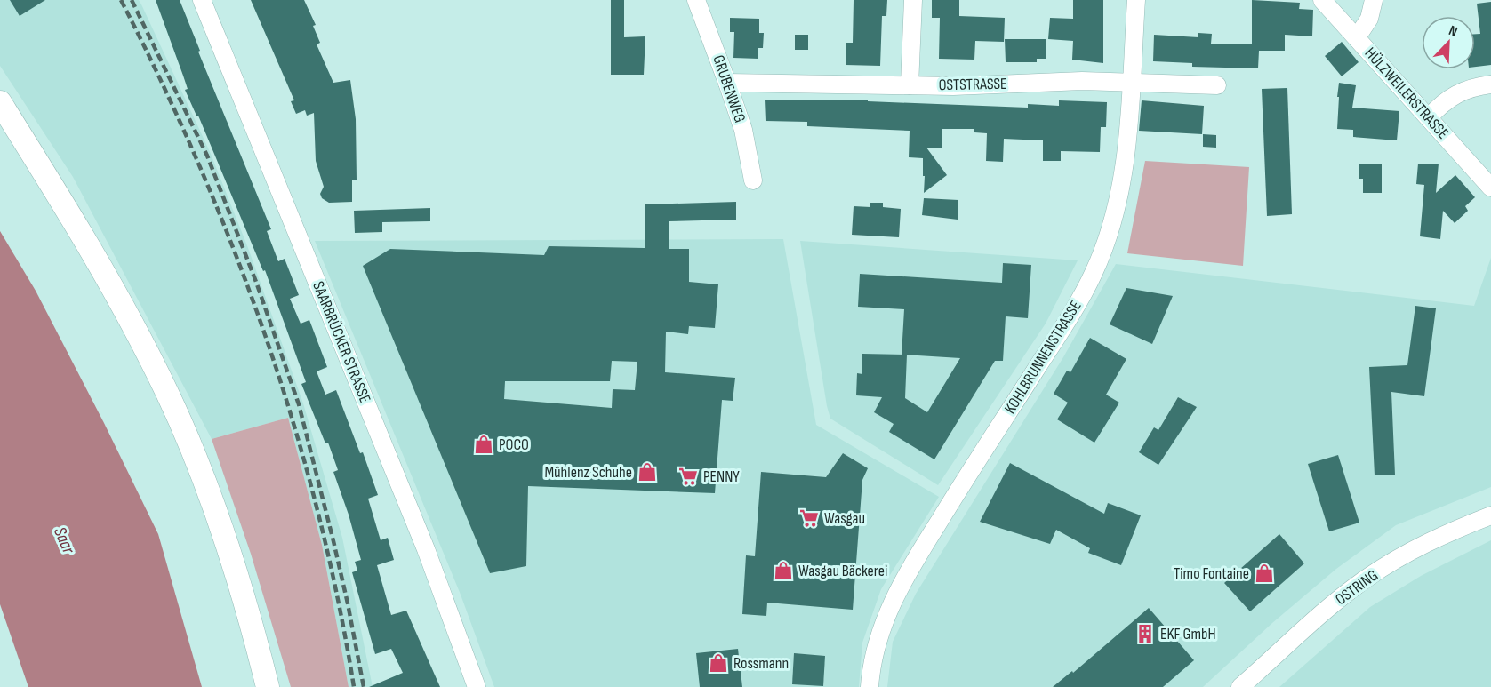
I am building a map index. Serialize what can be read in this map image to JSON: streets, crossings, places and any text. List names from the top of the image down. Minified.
{"streets":{"street":["OSTSTRASSE","GRUBENWEG","HÜLZWEILERSTRASSE","SAARBRÜCKER STRASSE","KOHLBRUNNENSTRASSE","OSTRING"]},"crossings":[["OSTSTRASSE","GRUBENWEG"],["OSTSTRASSE","KOHLBRUNNENSTRASSE"]],"water":["Saar"],"places":{"shop":["POCO","Mühlenz Schuhe","Wasgau Bäckerei","Timo Fontaine","Rossmann"],"supermarket":["PENNY","Wasgau"],"building":["EKF GmbH"]},"north":"top right"}
